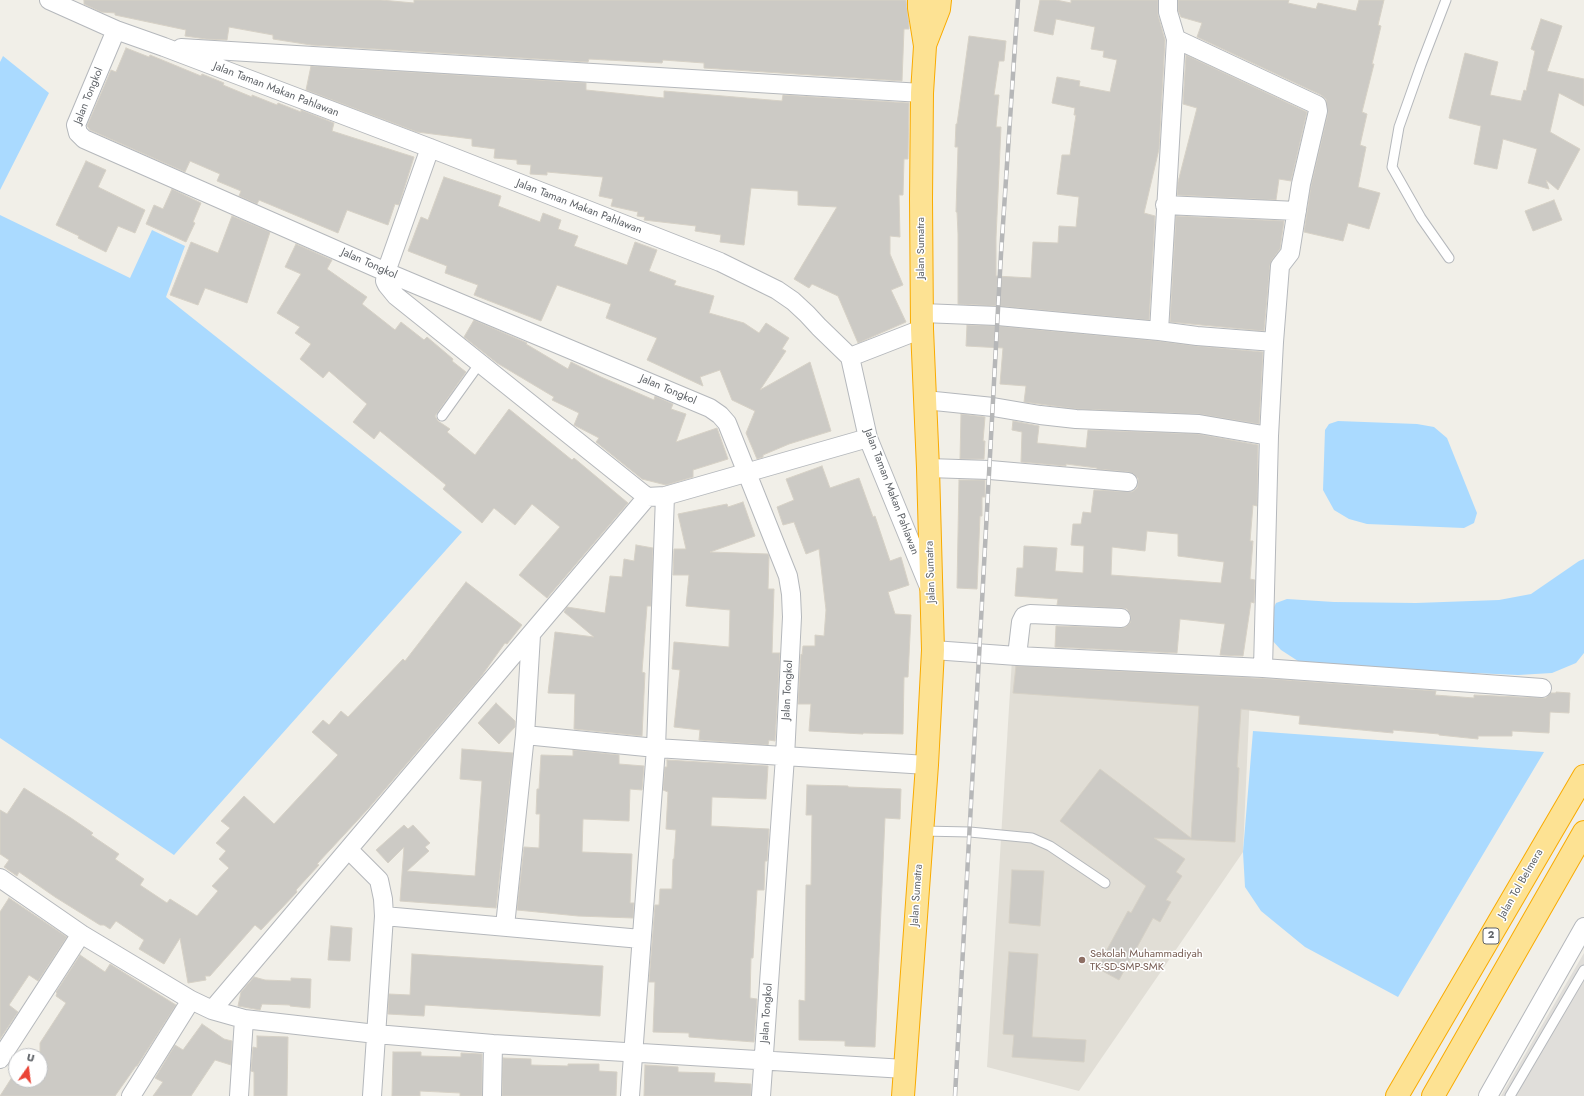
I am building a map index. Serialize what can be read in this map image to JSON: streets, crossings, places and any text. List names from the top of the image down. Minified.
{"streets":{"highway":["Jalan Sumatra","Jalan Tol Belmera","2"],"street":["Jalan Taman Makan Pahlawan","Jalan Tongkol"]},"crossings":[["Jalan Taman Makan Pahlawan","Jalan Tongkol"],["Jalan Taman Makan Pahlawan","Jalan Sumatra"]],"places":["Sekolah Muhammadiyah TK-SD-SMP-SMK"],"north":"top"}
